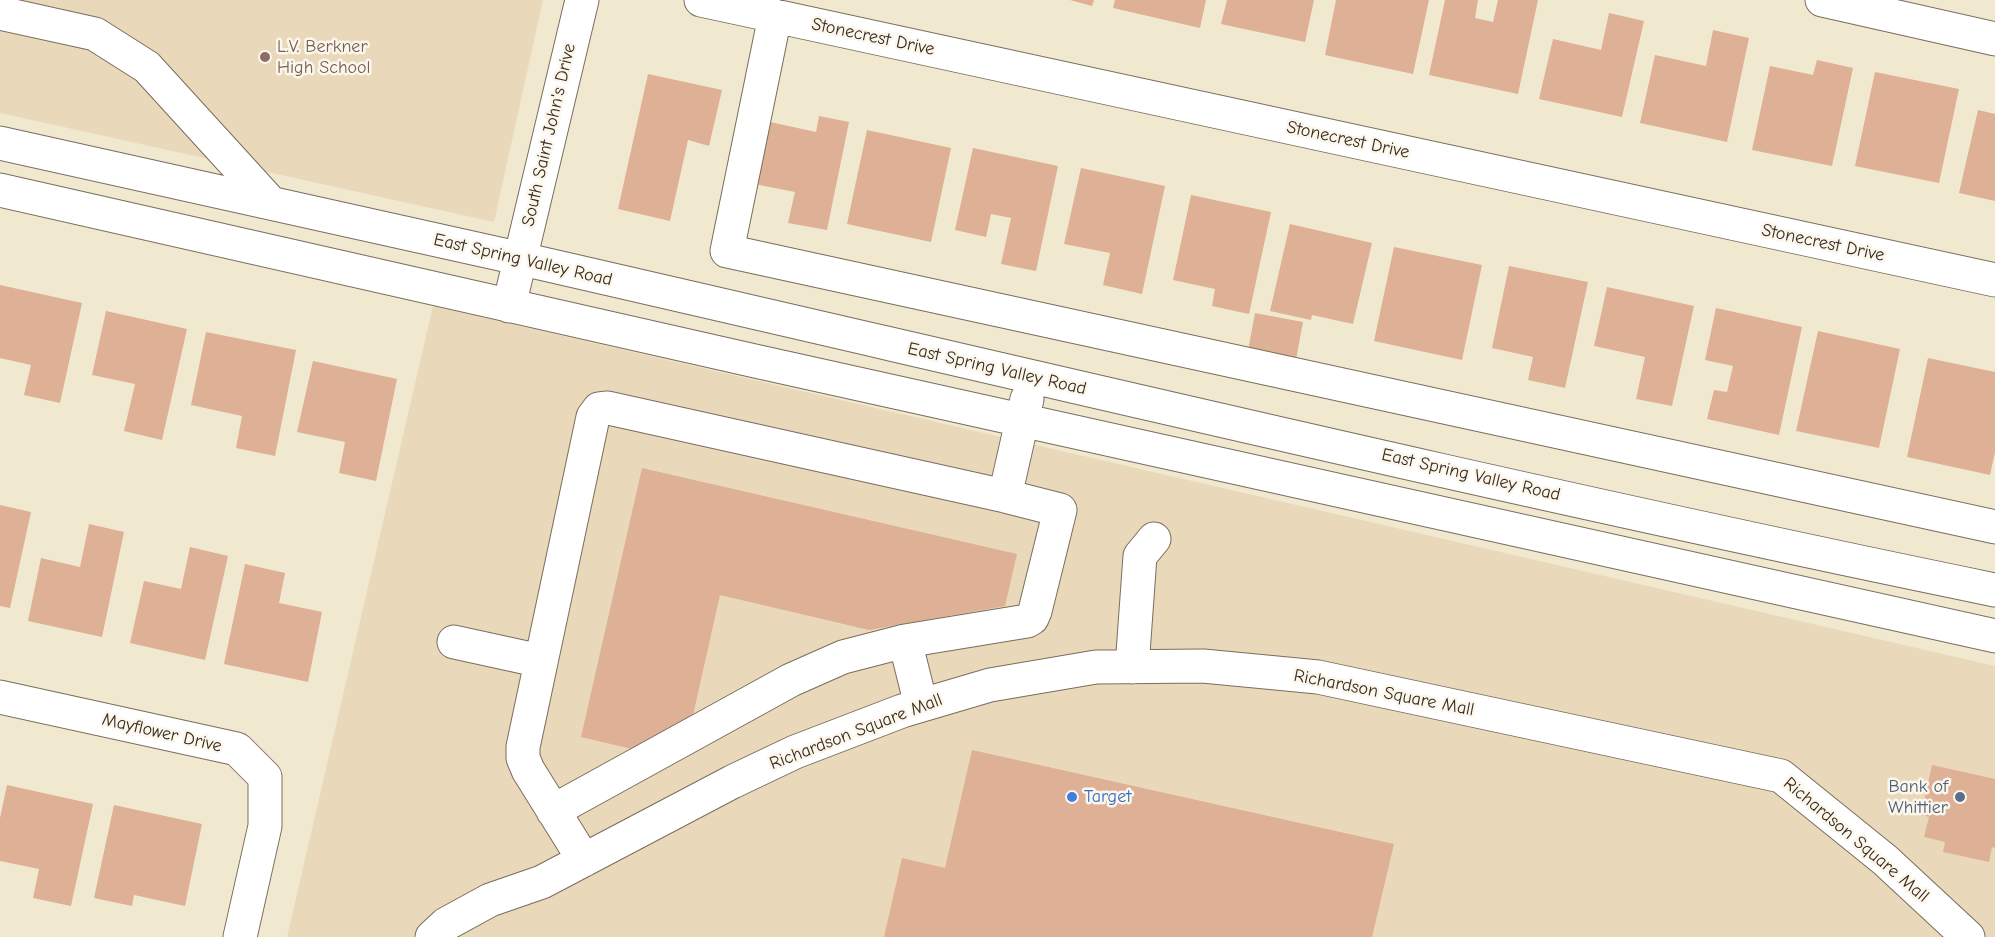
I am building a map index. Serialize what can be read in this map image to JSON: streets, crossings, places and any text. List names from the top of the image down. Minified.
{"streets":{"street":["Stonecrest Drive","South Saint John's Drive","East Spring Valley Road","Richardson Square Mall","Mayflower Drive"]},"crossings":[["South Saint John's Drive","East Spring Valley Road"]],"places":["L.V. Berkner High School","Target","Bank of Whittier"]}
